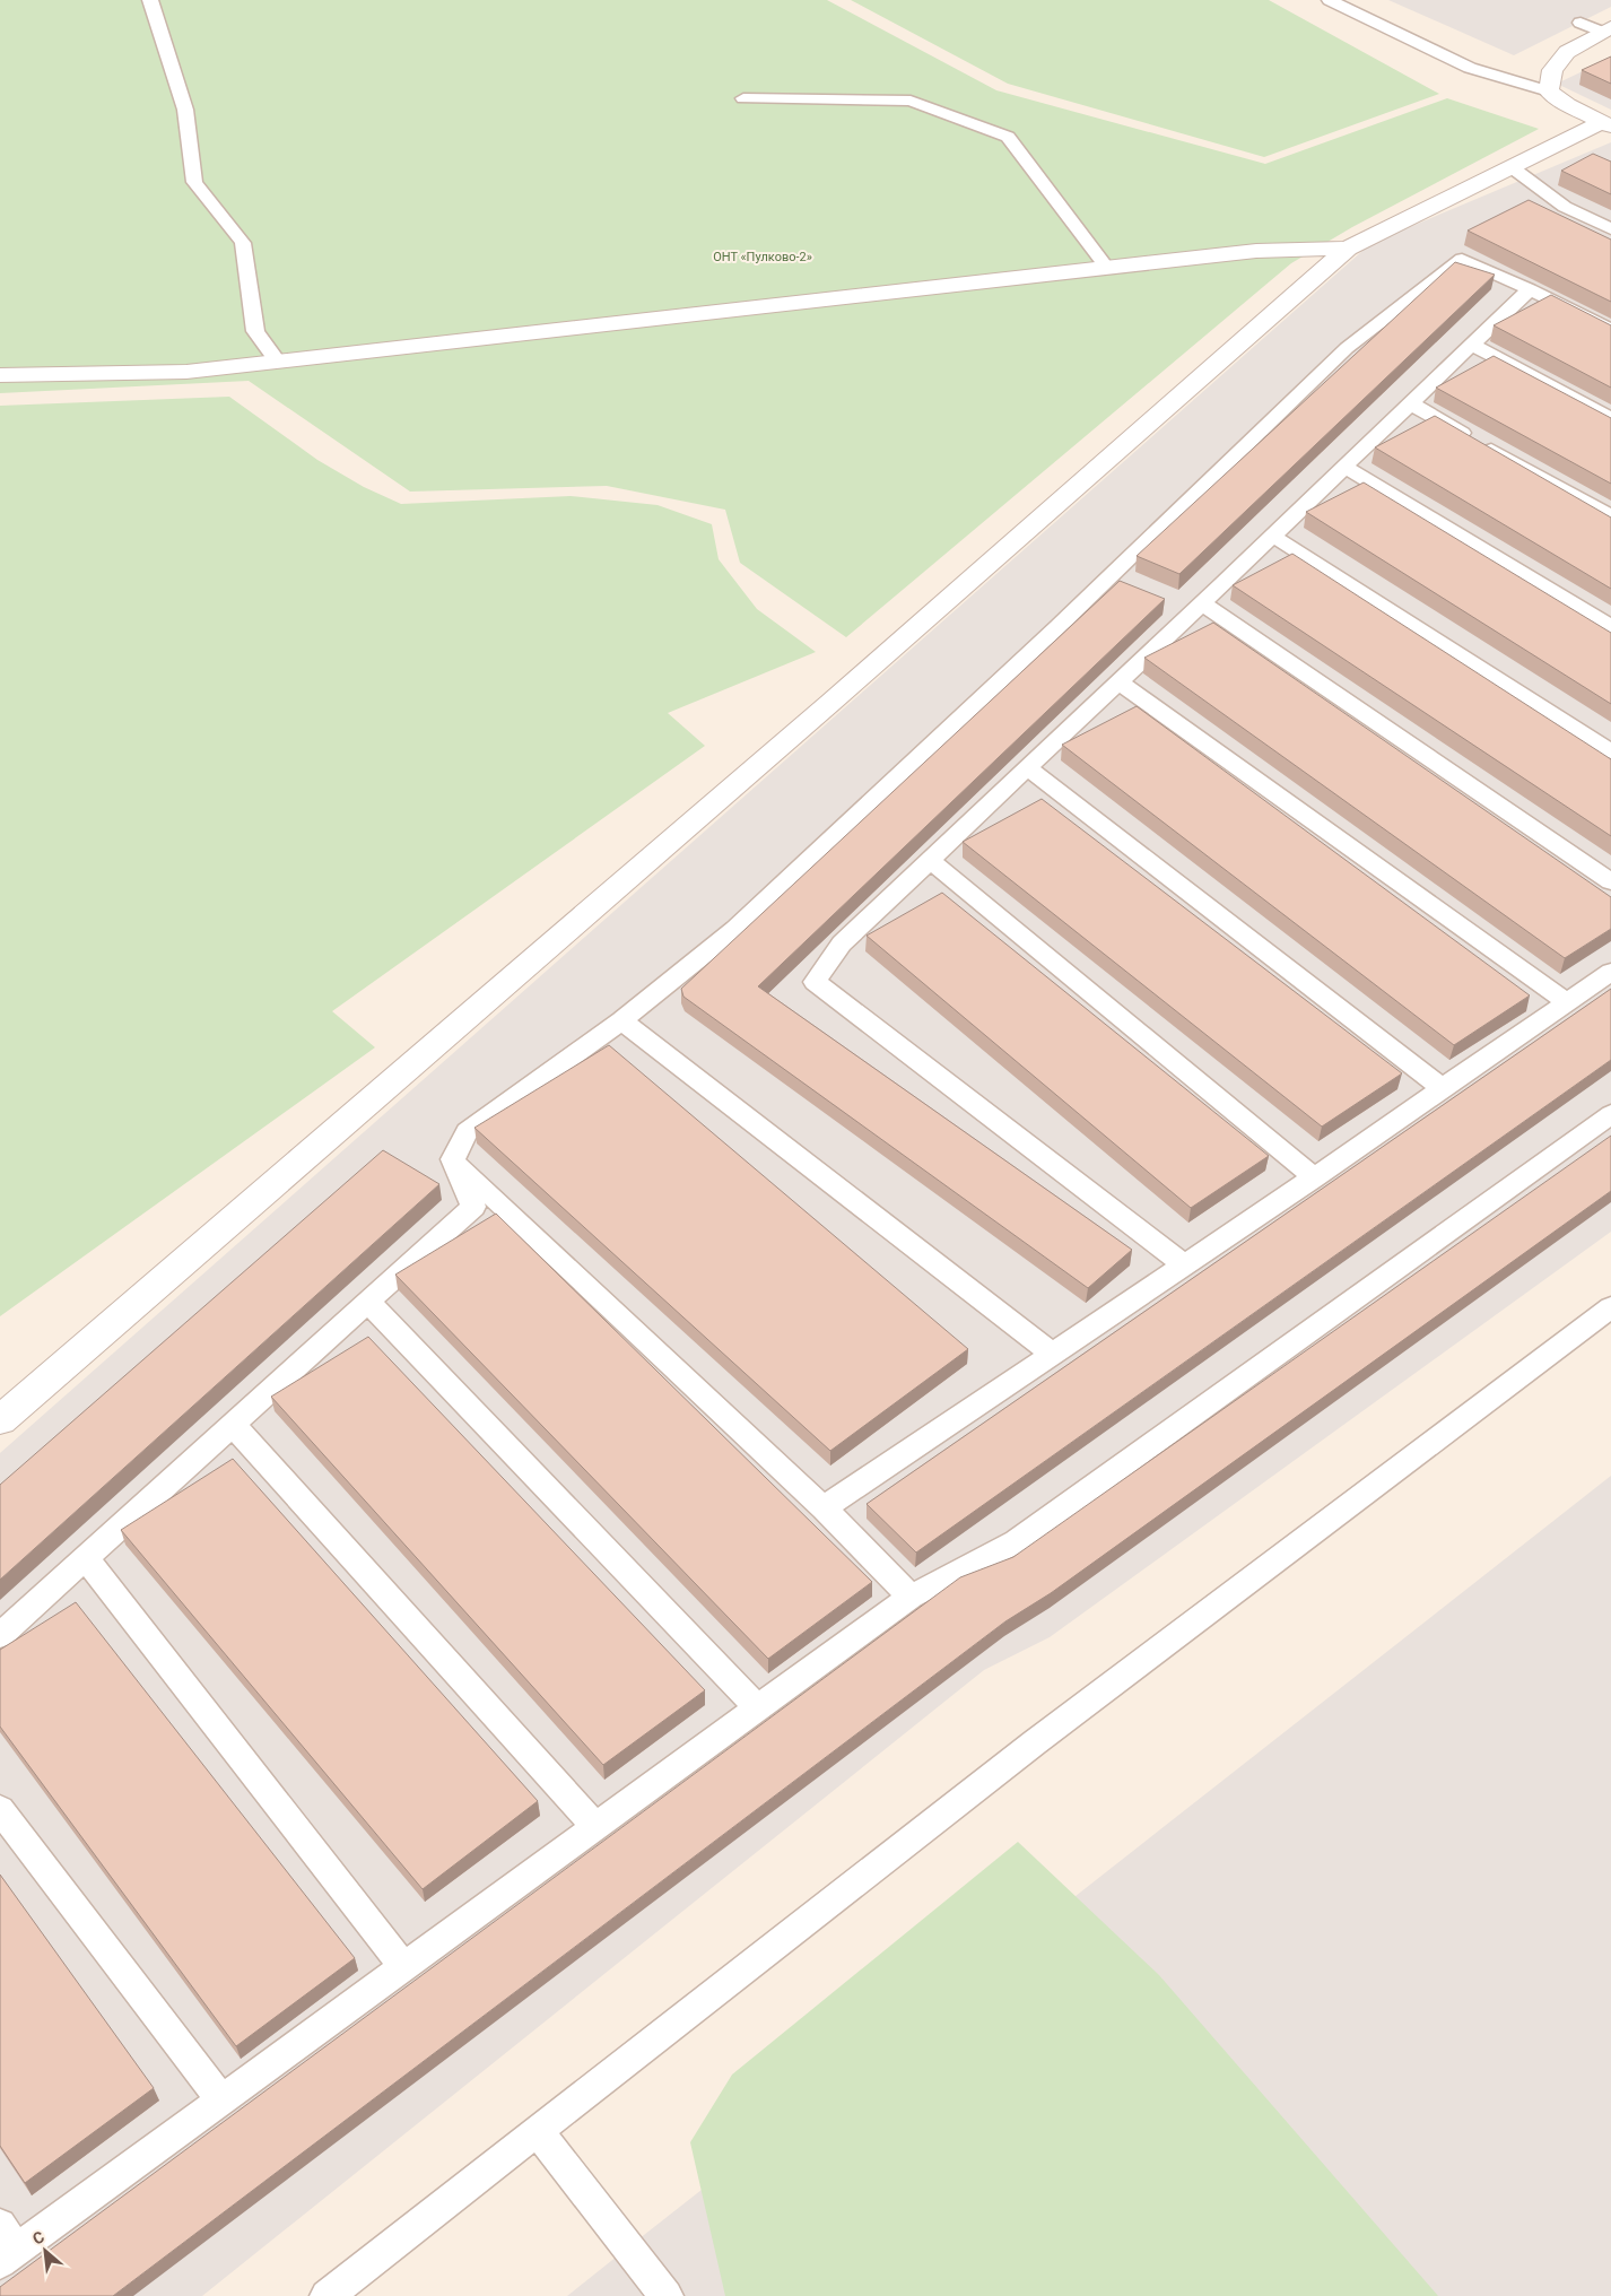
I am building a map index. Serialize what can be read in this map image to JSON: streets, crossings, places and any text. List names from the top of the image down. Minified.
{"parks":["ОНТ «Пулково-2»"],"north":"top left"}
